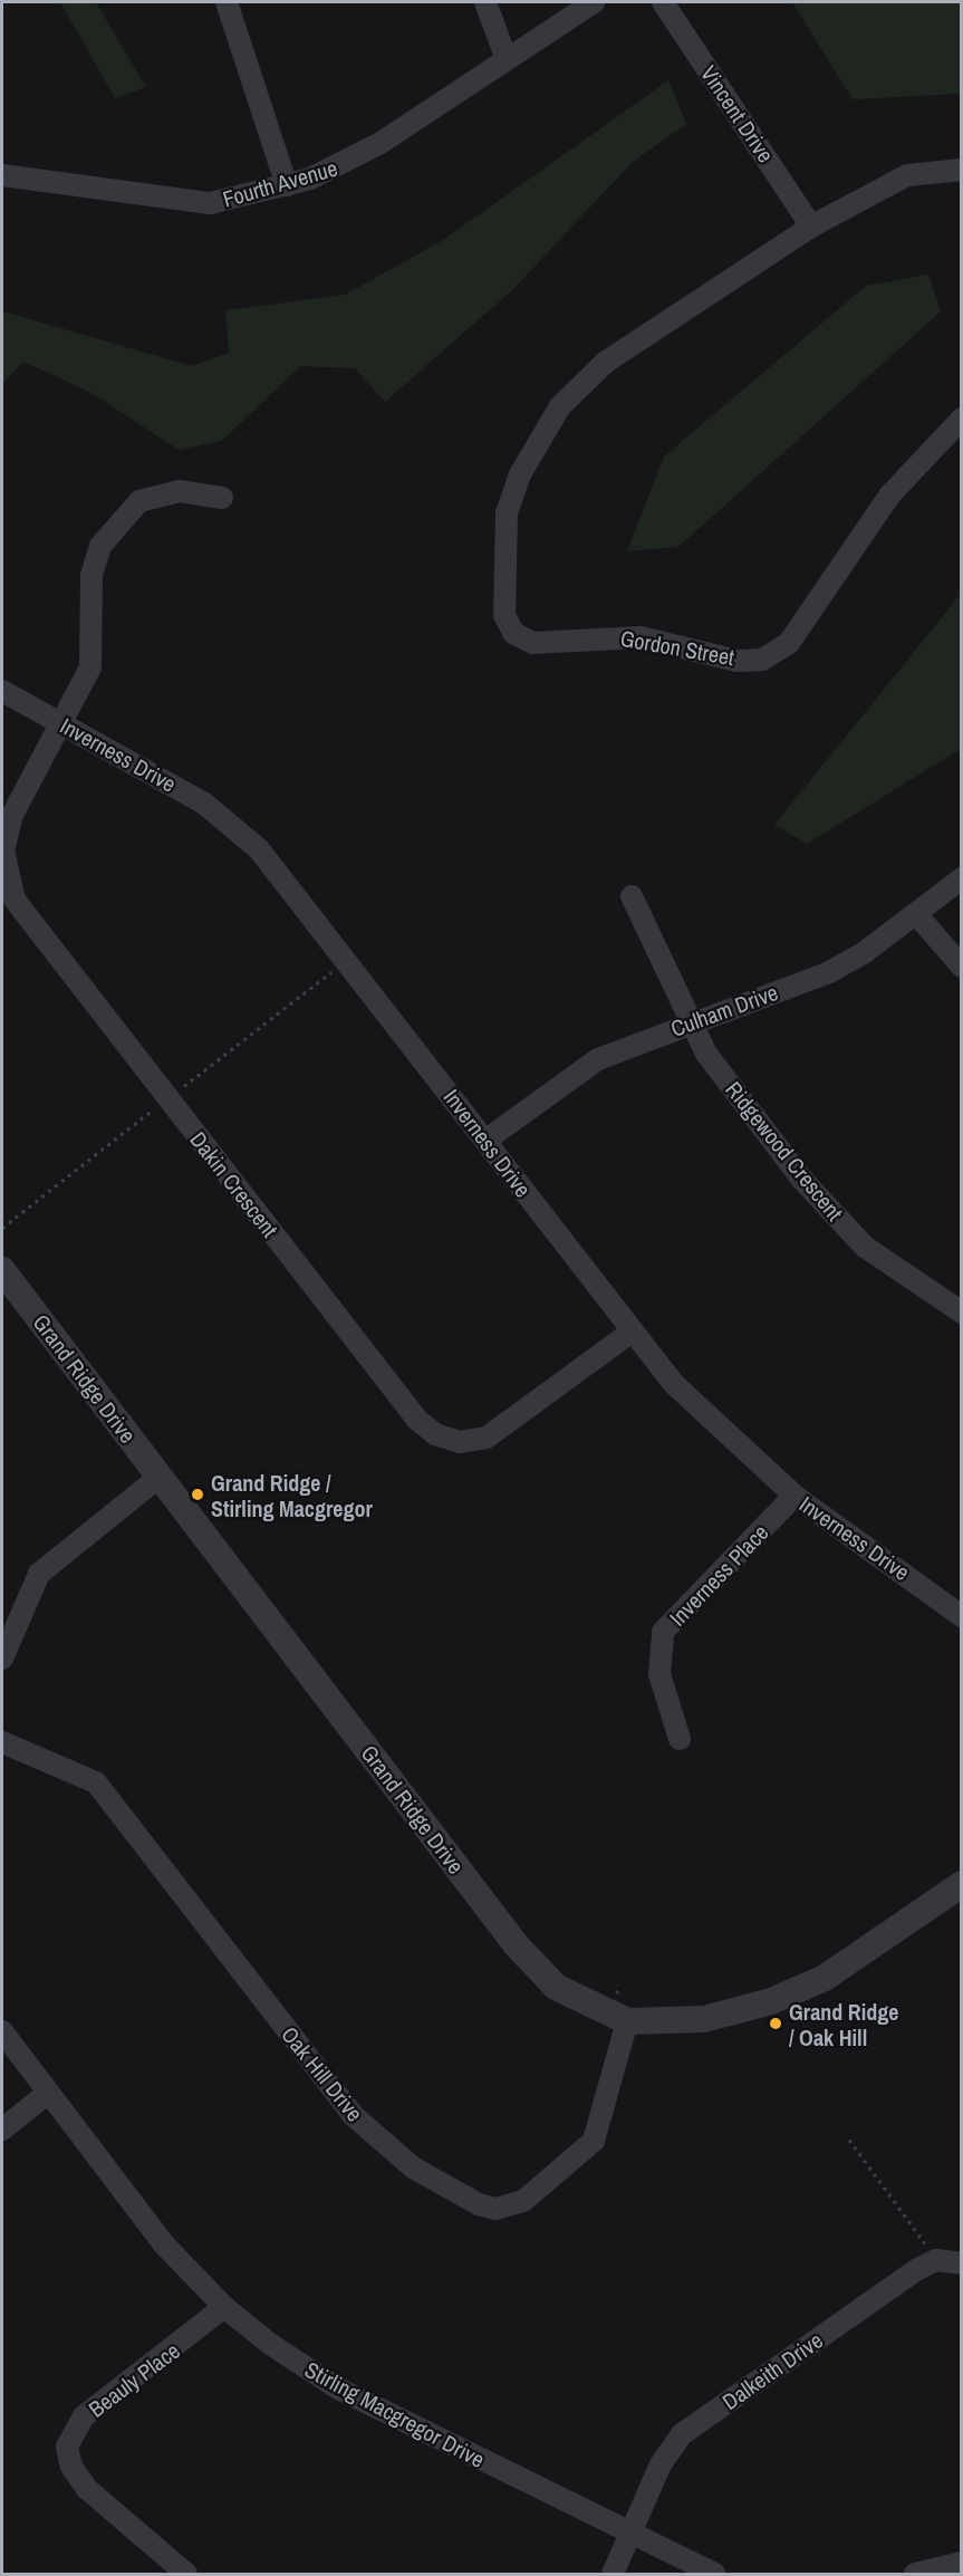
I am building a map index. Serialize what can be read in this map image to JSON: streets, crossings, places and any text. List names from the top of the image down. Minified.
{"streets":{"street":["Vincent Drive","Fourth Avenue","Gordon Street","Inverness Drive","Culham Drive","Ridgewood Crescent","Dakin Crescent","Grand Ridge Drive","Inverness Place","Oak Hill Drive","Dalkeith Drive","Beauly Place","Stirling Macgregor Drive"]},"crossings":[["Vincent Drive","Gordon Street"],["Inverness Drive","Culham Drive"],["Inverness Drive","Dakin Crescent"],["Inverness Drive","Inverness Place"],["Culham Drive","Ridgewood Crescent"],["Grand Ridge Drive","Oak Hill Drive"],["Dalkeith Drive","Stirling Macgregor Drive"],["Beauly Place","Stirling Macgregor Drive"]],"places":["Grand Ridge / Stirling Macgregor","Grand Ridge / Oak Hill"]}
